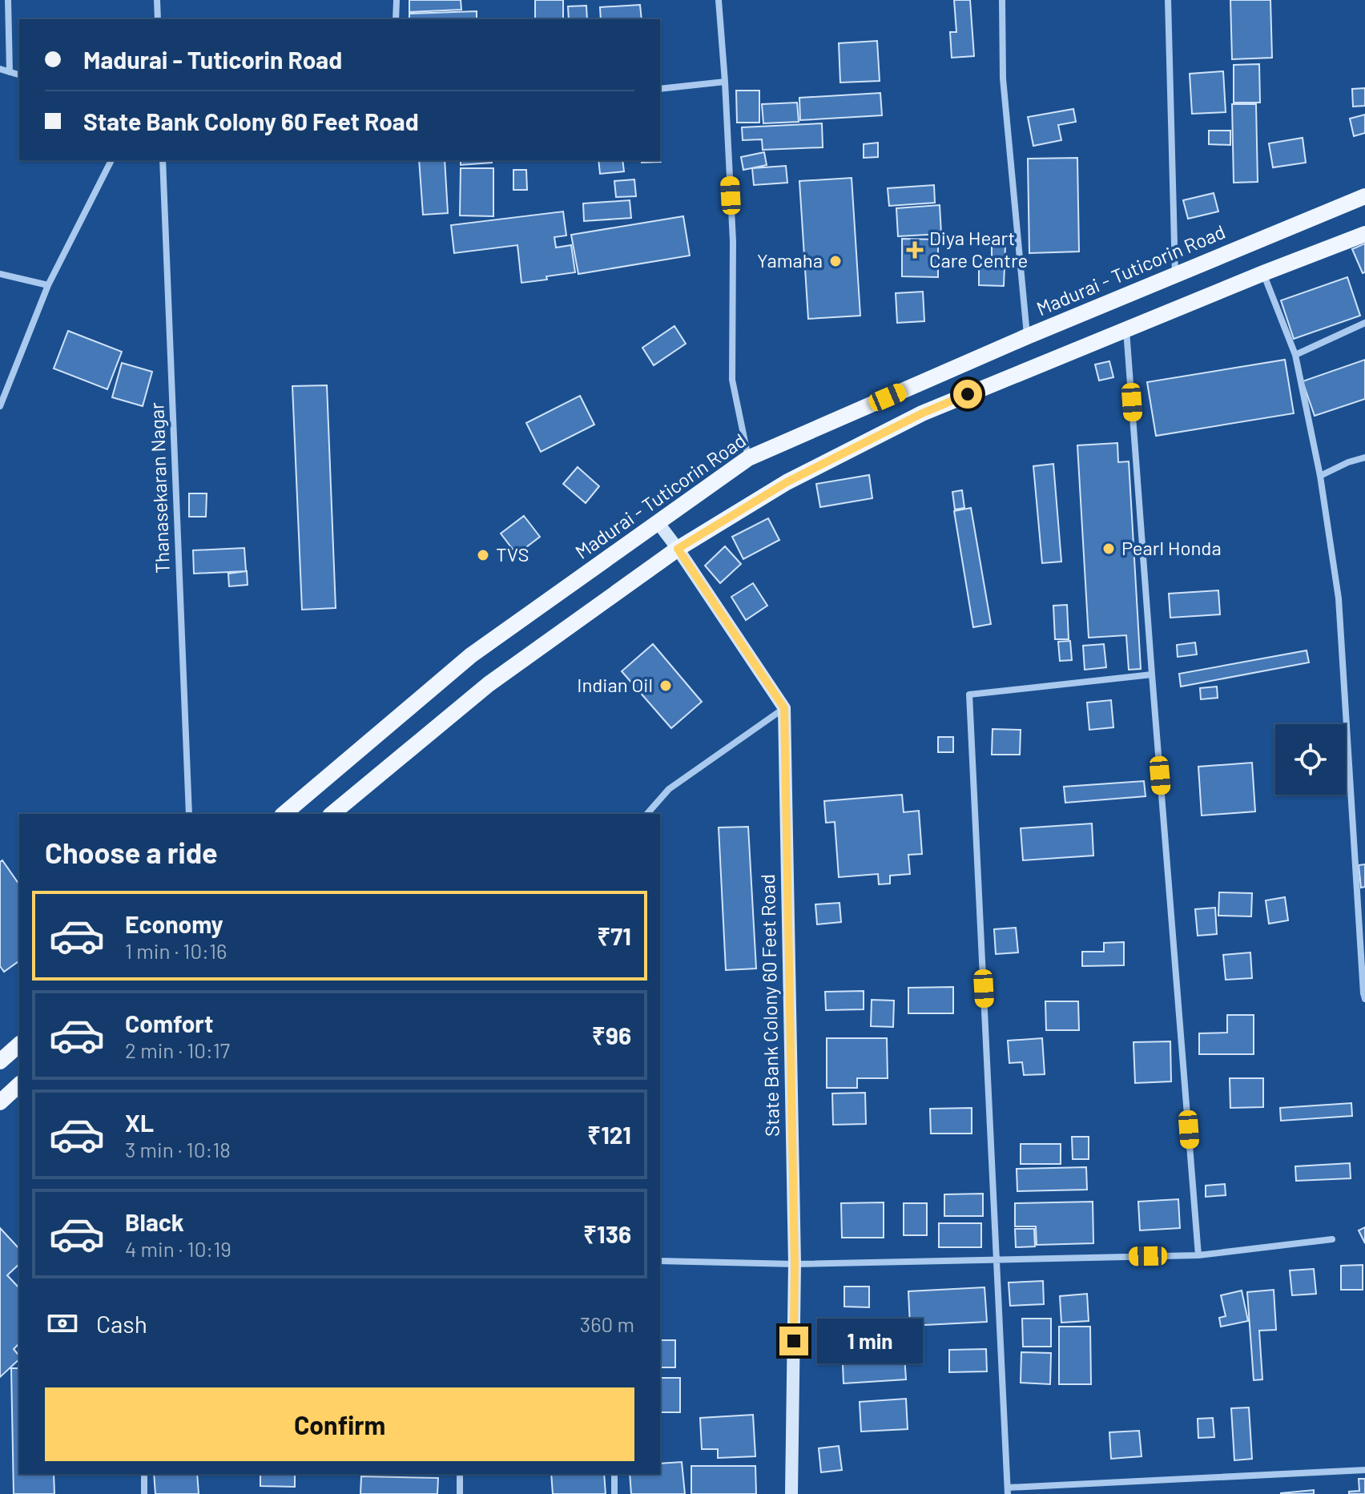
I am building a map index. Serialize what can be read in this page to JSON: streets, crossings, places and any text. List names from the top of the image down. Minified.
{"streets":{"main road":["Madurai - Tuticorin Road"],"street":["Thanasekaran Nagar","State Bank Colony 60 Feet Road"]},"places":{"health":["Diya Heart Care Centre"],"other":["Yamaha","Pearl Honda","TVS","Indian Oil"]},"page":{"banner":["Madurai - Tuticorin Road","State Bank Colony 60 Feet Road"],"heading":"Choose a ride","list":[{"name":"Economy","note":"1 min · 10:16","value":"₹71"},{"name":"Comfort","note":"2 min · 10:17","value":"₹96"},{"name":"XL","note":"3 min · 10:18","value":"₹121"},{"name":"Black","note":"4 min · 10:19","value":"₹136"}],"pay":["Cash","360 m"],"bubble":"1 min","buttons":"Confirm"}}
